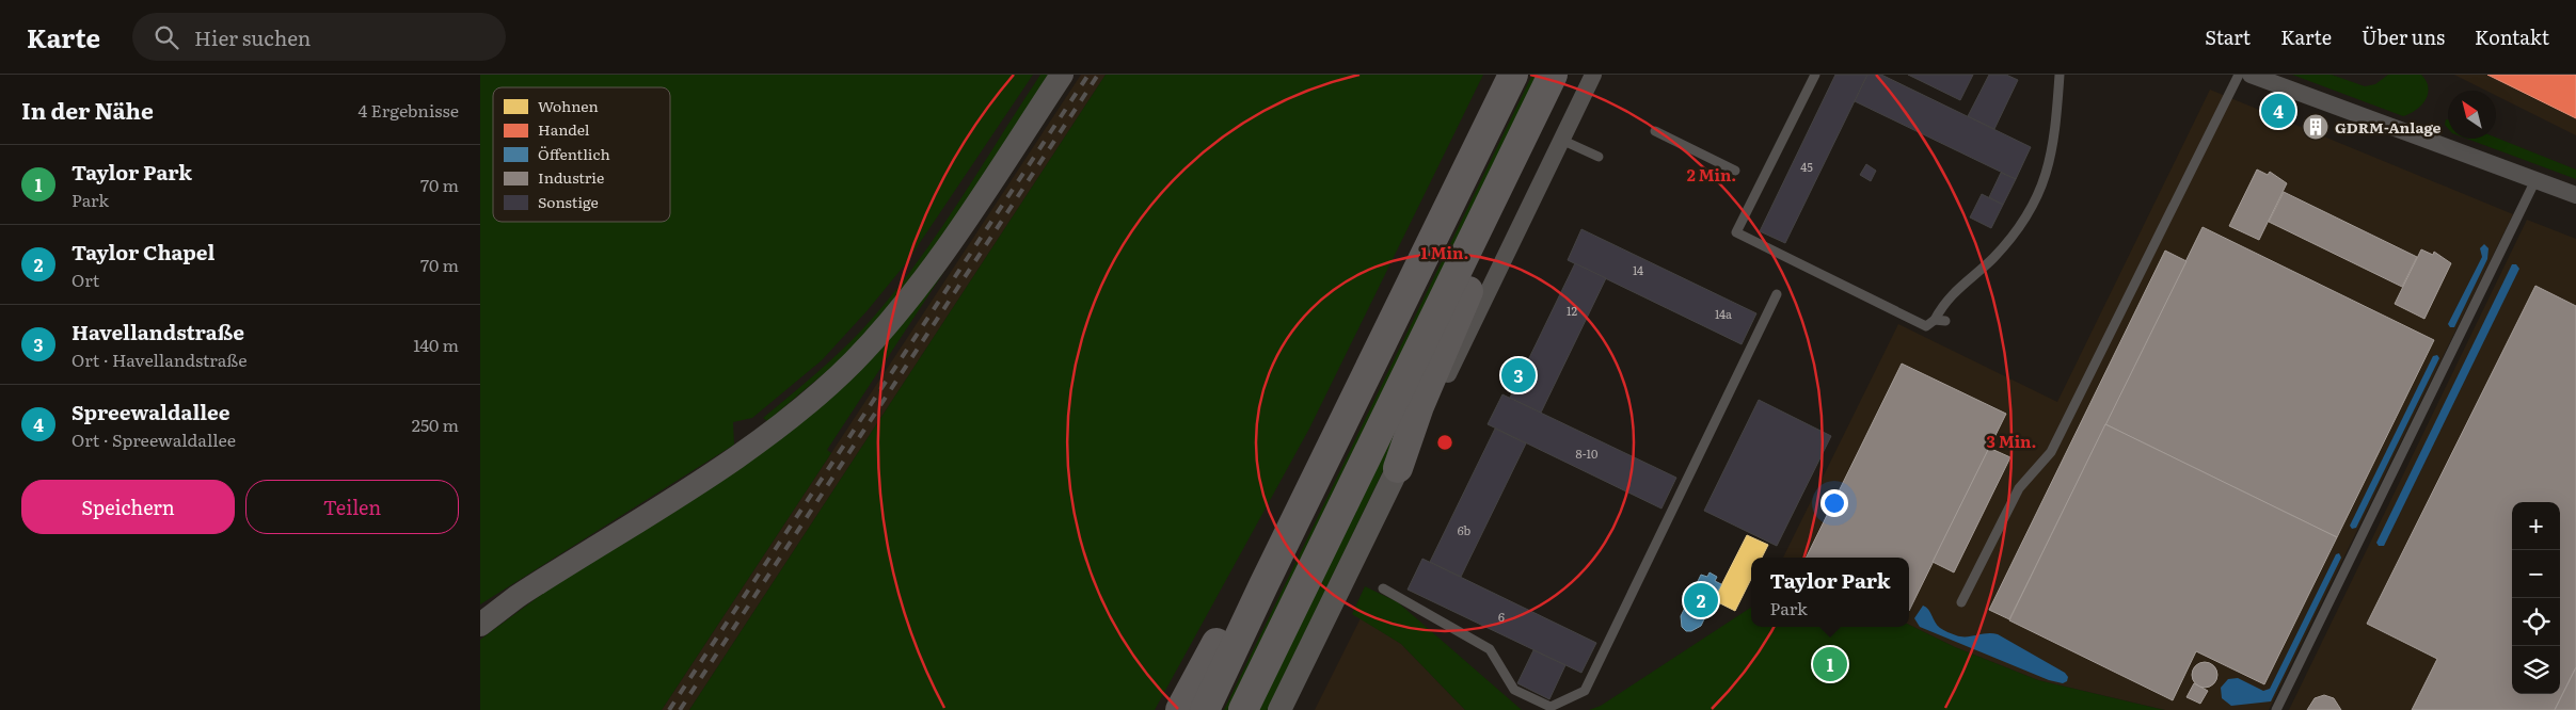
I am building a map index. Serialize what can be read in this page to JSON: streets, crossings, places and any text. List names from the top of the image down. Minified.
{"places":{"building":["GDRM-Anlage"]},"house_numbers":["45","14","12","14a","8-10","6b","6"],"legend":["Wohnen","Handel","Öffentlich","Industrie","Sonstige"],"north":"top left","page":{"header":"Karte","search":"Hier suchen","nav":["Start","Karte","Über uns","Kontakt"],"heading":["In der Nähe","4 Ergebnisse"],"pins":["4","3","2","1"],"list":[{"mark":"1","name":"Taylor Park","note":"Park","value":"70 m"},{"mark":"2","name":"Taylor Chapel","note":"Ort","value":"70 m"},{"mark":"3","name":"Havellandstraße","note":"Ort · Havellandstraße","value":"140 m"},{"mark":"4","name":"Spreewaldallee","note":"Ort · Spreewaldallee","value":"250 m"}],"buttons":["Speichern","Teilen"],"map_buttons":["+","−"],"popup":["Taylor Park","Park"]},"rings":["2 Min.","1 Min.","3 Min."]}
